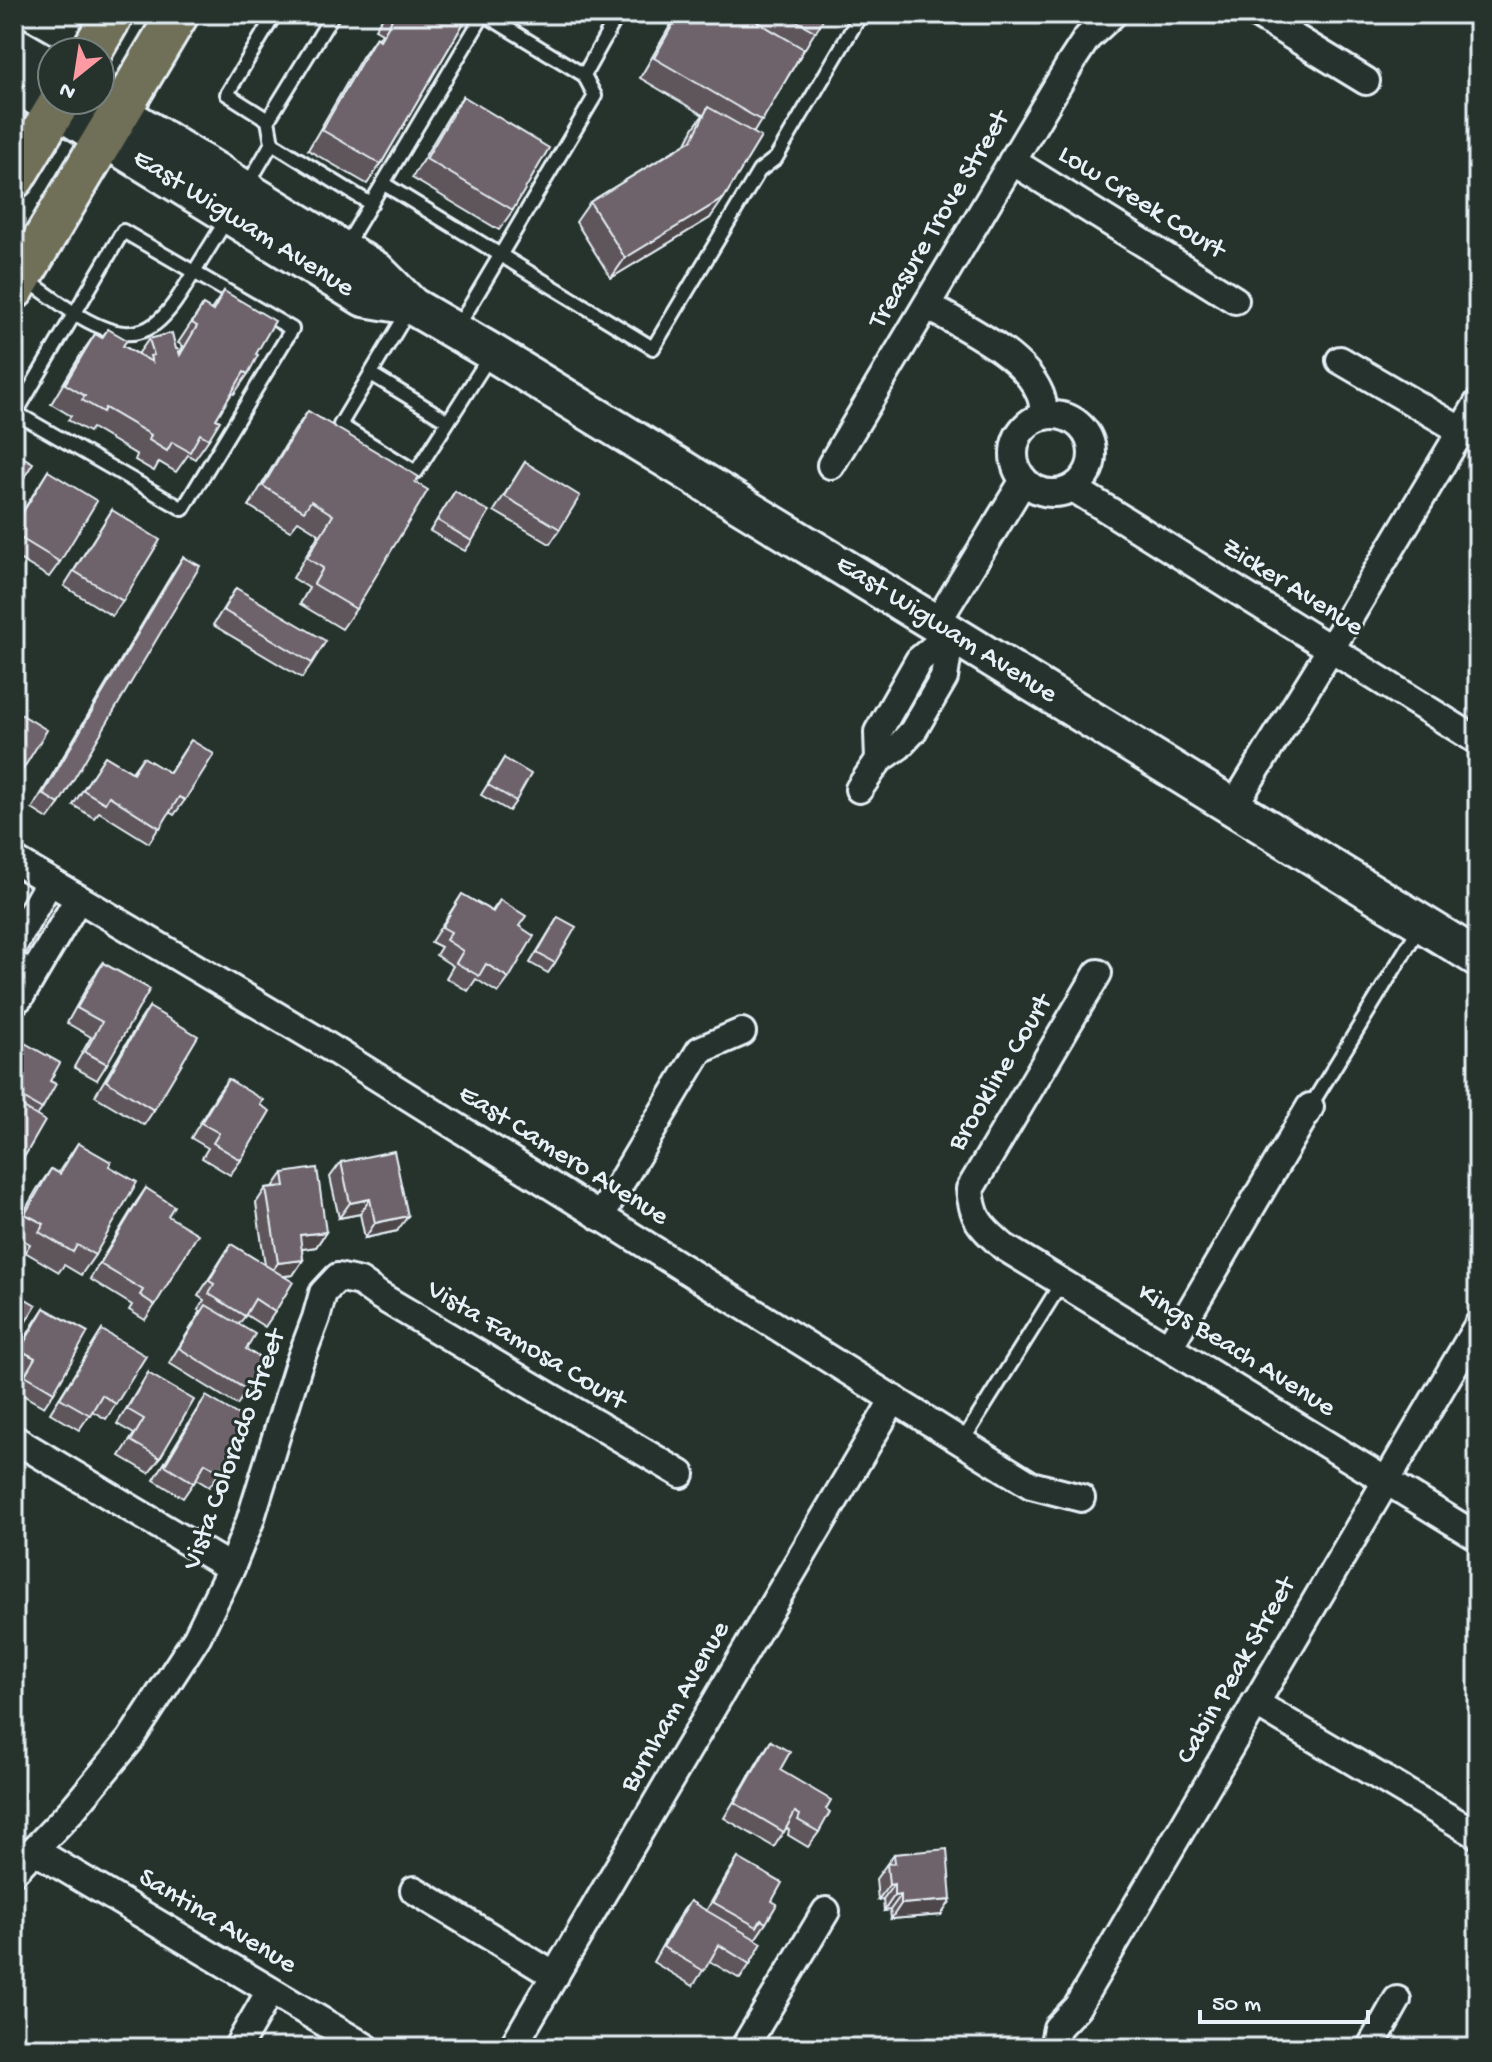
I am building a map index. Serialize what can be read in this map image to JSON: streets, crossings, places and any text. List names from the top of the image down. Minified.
{"streets":{"main road":["East Wigwam Avenue"],"street":["Low Creek Court","Treasure Trove Street","Zicker Avenue","Brookline Court","East Camero Avenue","Vista Famosa Court","Kings Beach Avenue","Vista Colorado Street","Cabin Peak Street","Burnham Avenue","Santina Avenue"]},"crossings":[["Low Creek Court","Treasure Trove Street"],["Brookline Court","Kings Beach Avenue"],["East Camero Avenue","Burnham Avenue"],["Vista Famosa Court","Vista Colorado Street"],["Kings Beach Avenue","Cabin Peak Street"],["Vista Colorado Street","Santina Avenue"]],"scale_bar":"50 m","north":"bottom left"}
